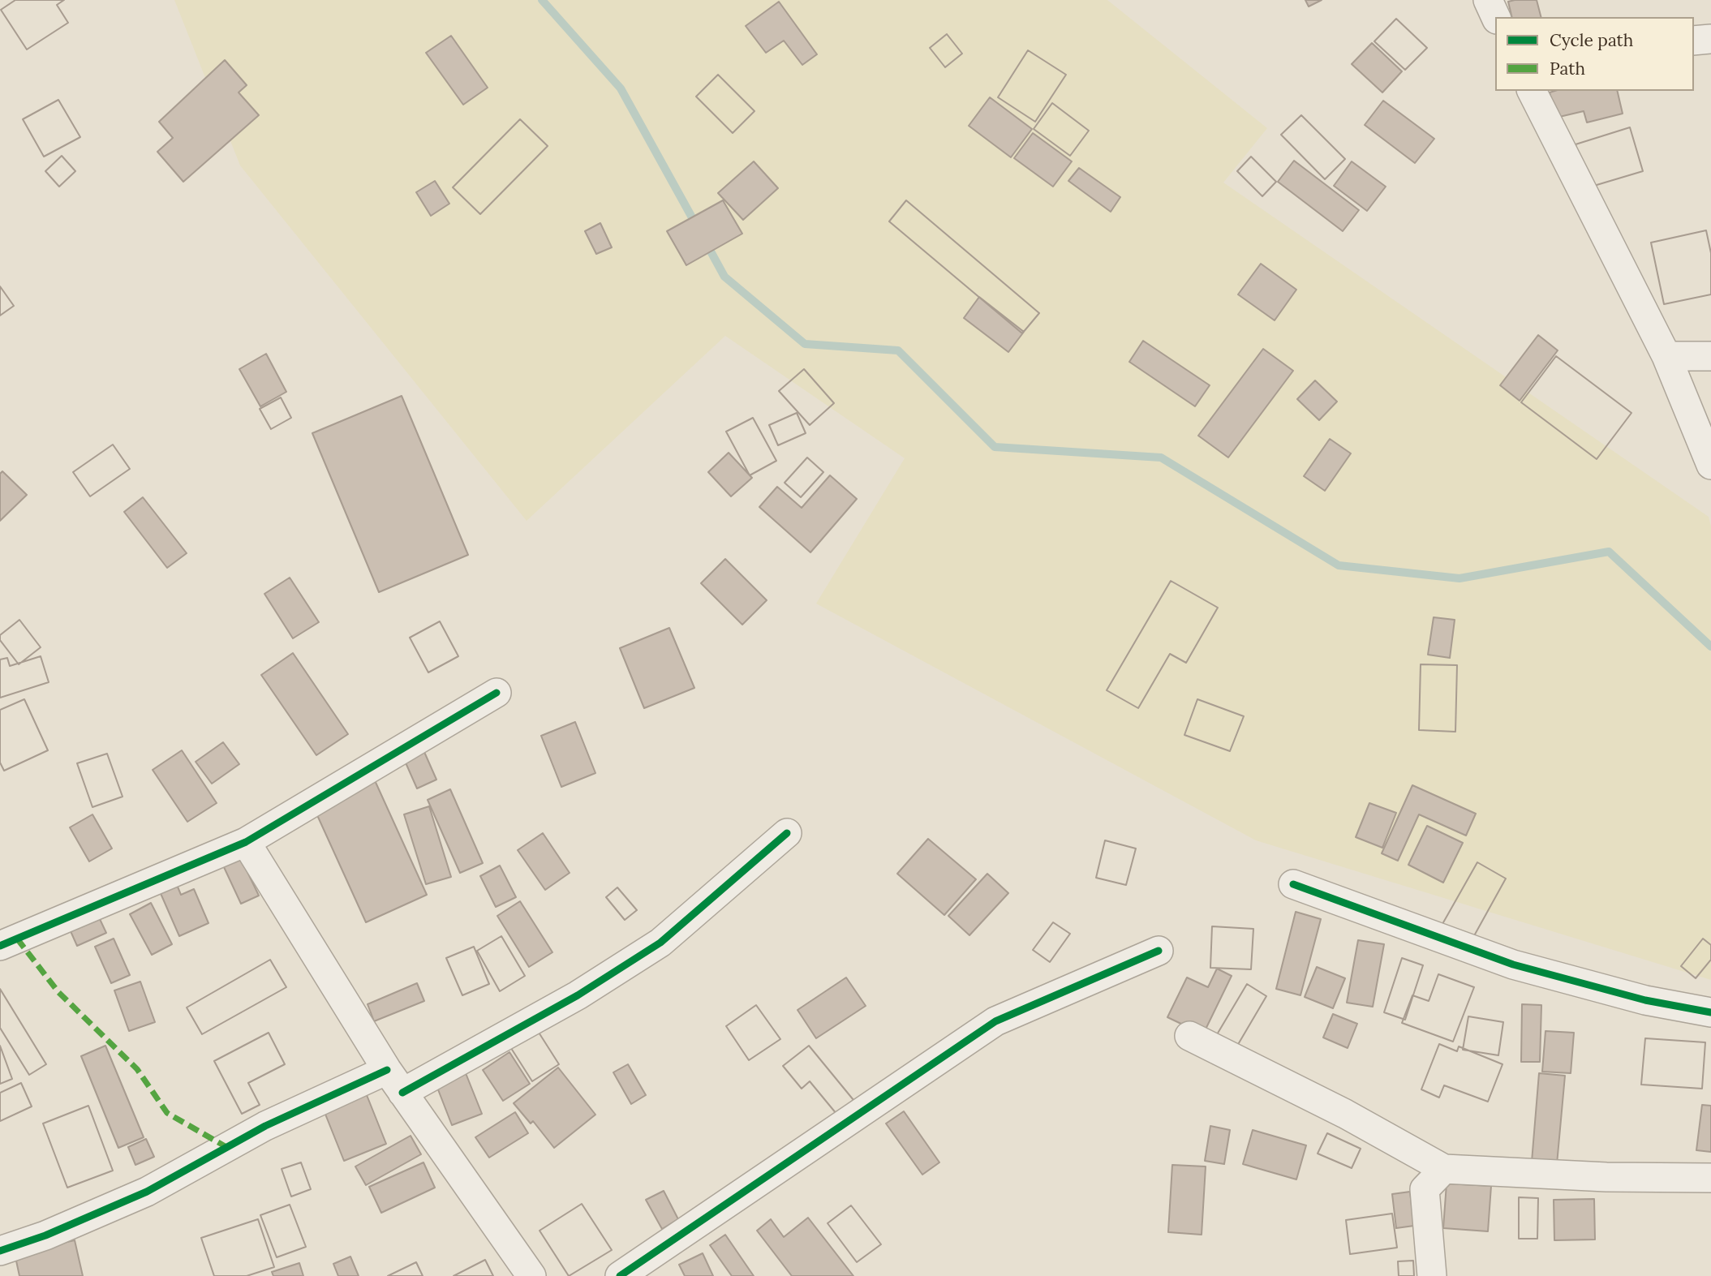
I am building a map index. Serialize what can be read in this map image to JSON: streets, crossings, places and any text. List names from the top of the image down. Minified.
{"legend":["Cycle path","Path"]}
